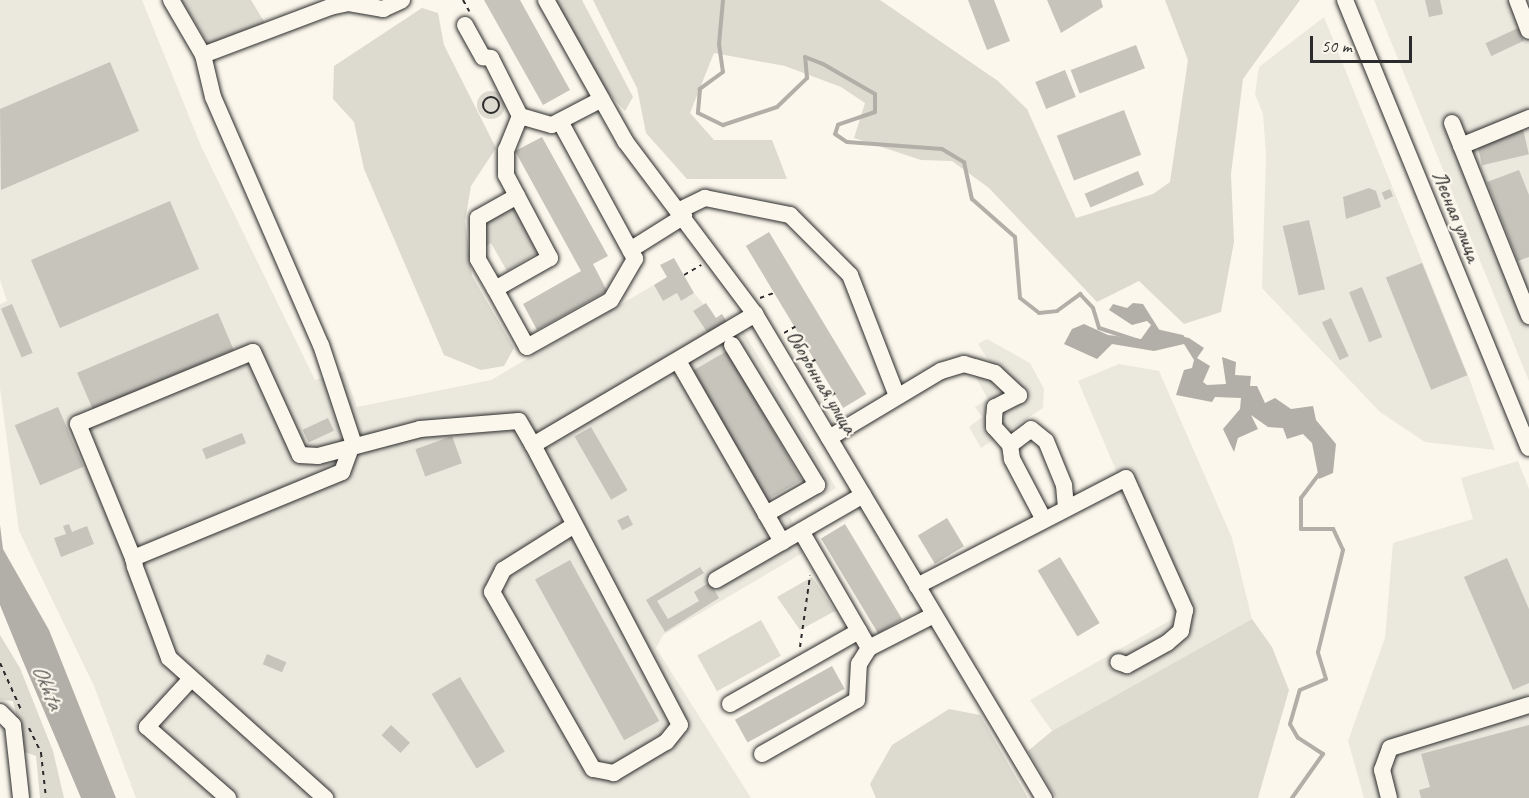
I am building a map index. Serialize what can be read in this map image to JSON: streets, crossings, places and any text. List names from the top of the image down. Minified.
{"streets":{"street":["Лесная улица","Оборонная улица"]},"water":["Okhta"],"scale_bar":"50 m"}
